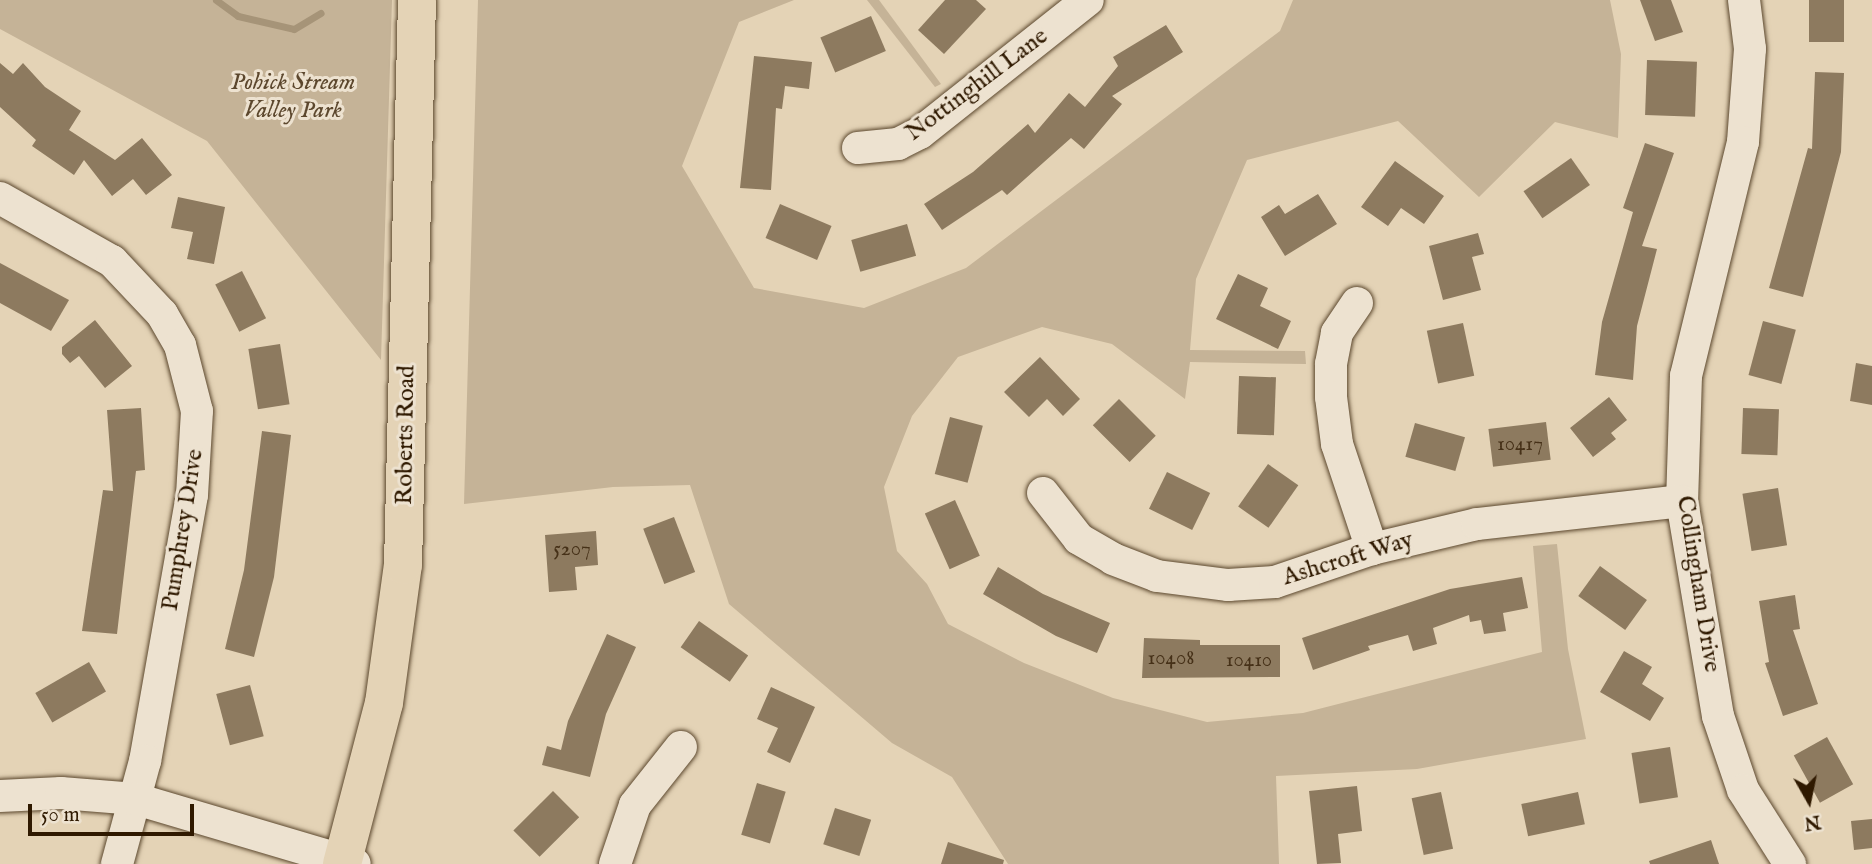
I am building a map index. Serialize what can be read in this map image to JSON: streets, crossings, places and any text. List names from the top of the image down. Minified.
{"streets":{"main road":["Roberts Road"],"street":["Nottinghill Lane","Pumphrey Drive","Ashcroft Way","Collingham Drive"]},"crossings":[["Ashcroft Way","Collingham Drive"]],"parks":["Pohick Stream Valley Park"],"house_numbers":["10417","5207","10408","10410"],"scale_bar":"50 m","north":"bottom"}
